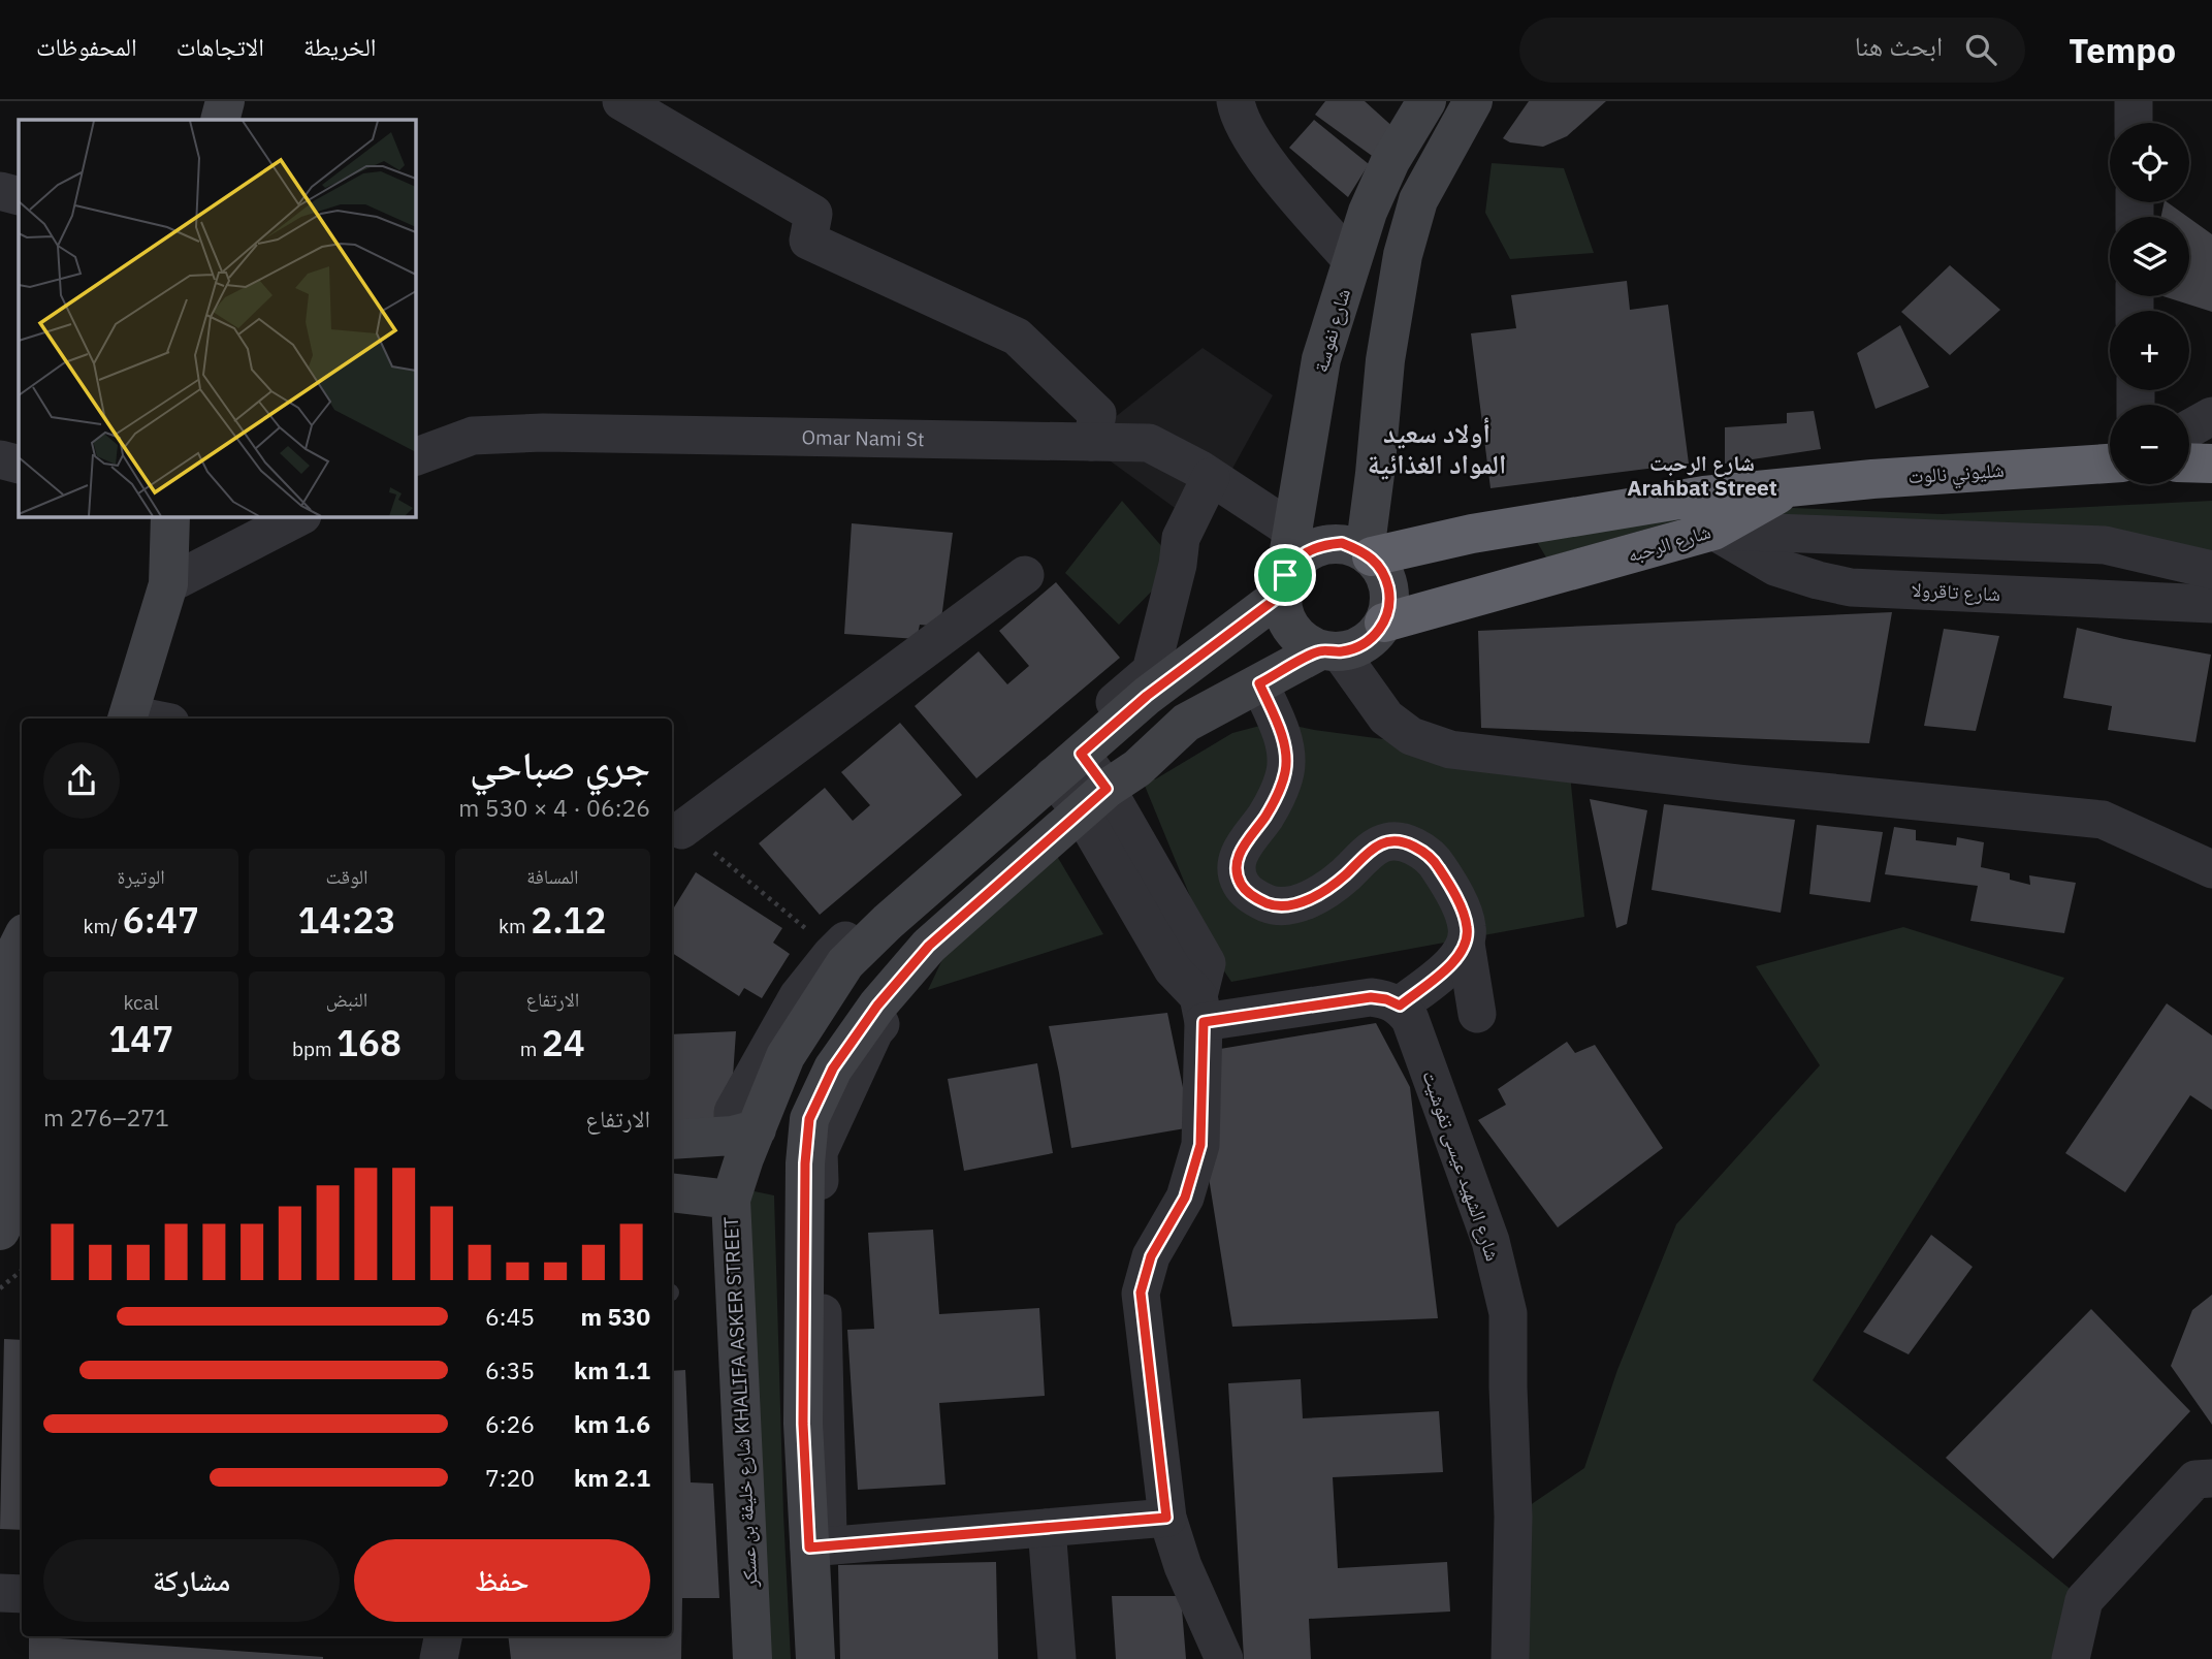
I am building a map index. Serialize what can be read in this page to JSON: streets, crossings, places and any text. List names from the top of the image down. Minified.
{"streets":{"highway":["شليوني نالوت","شارع الرحبه"],"main road":["شارع نفوسة","شارع خليفة بن عسكر KHALIFA ASKER STREET"],"street":["Omar Nami St","شارع تاقرولا","شارع الشهيد عيسى تفوشيت"]},"crossings":[["شارع نفوسة","Omar Nami St"],["شارع نفوسة","شارع الرحبه"],["شارع نفوسة","شارع خليفة بن عسكر KHALIFA ASKER STREET"],["شليوني نالوت","شارع الرحبه"],["شارع الرحبه","شارع تاقرولا"],["شارع الرحبه","شارع خليفة بن عسكر KHALIFA ASKER STREET"]],"districts":["أولاد سعيد المواد الغذائية","شارع الرحبت Arahbat Street"],"page":{"header":"Tempo","search":"ابحث هنا","nav":["الخريطة","الاتجاهات","المحفوظات"],"map_buttons":["+","−"],"heading":["جري صباحي","06:26 · 4 × 530 m"],"stats":[["المسافة","2.12 km"],["الوقت","14:23"],["الوتيرة","6:47 /km"],["الارتفاع","24 m"],["النبض","168 bpm"],["kcal","147"]],"chart":["الارتفاع","271–276 m"],"list":[{"name":"530 m","note":"6:45"},{"name":"1.1 km","note":"6:35"},{"name":"1.6 km","note":"6:26"},{"name":"2.1 km","note":"7:20"}],"buttons":["حفظ","مشاركة"]}}
